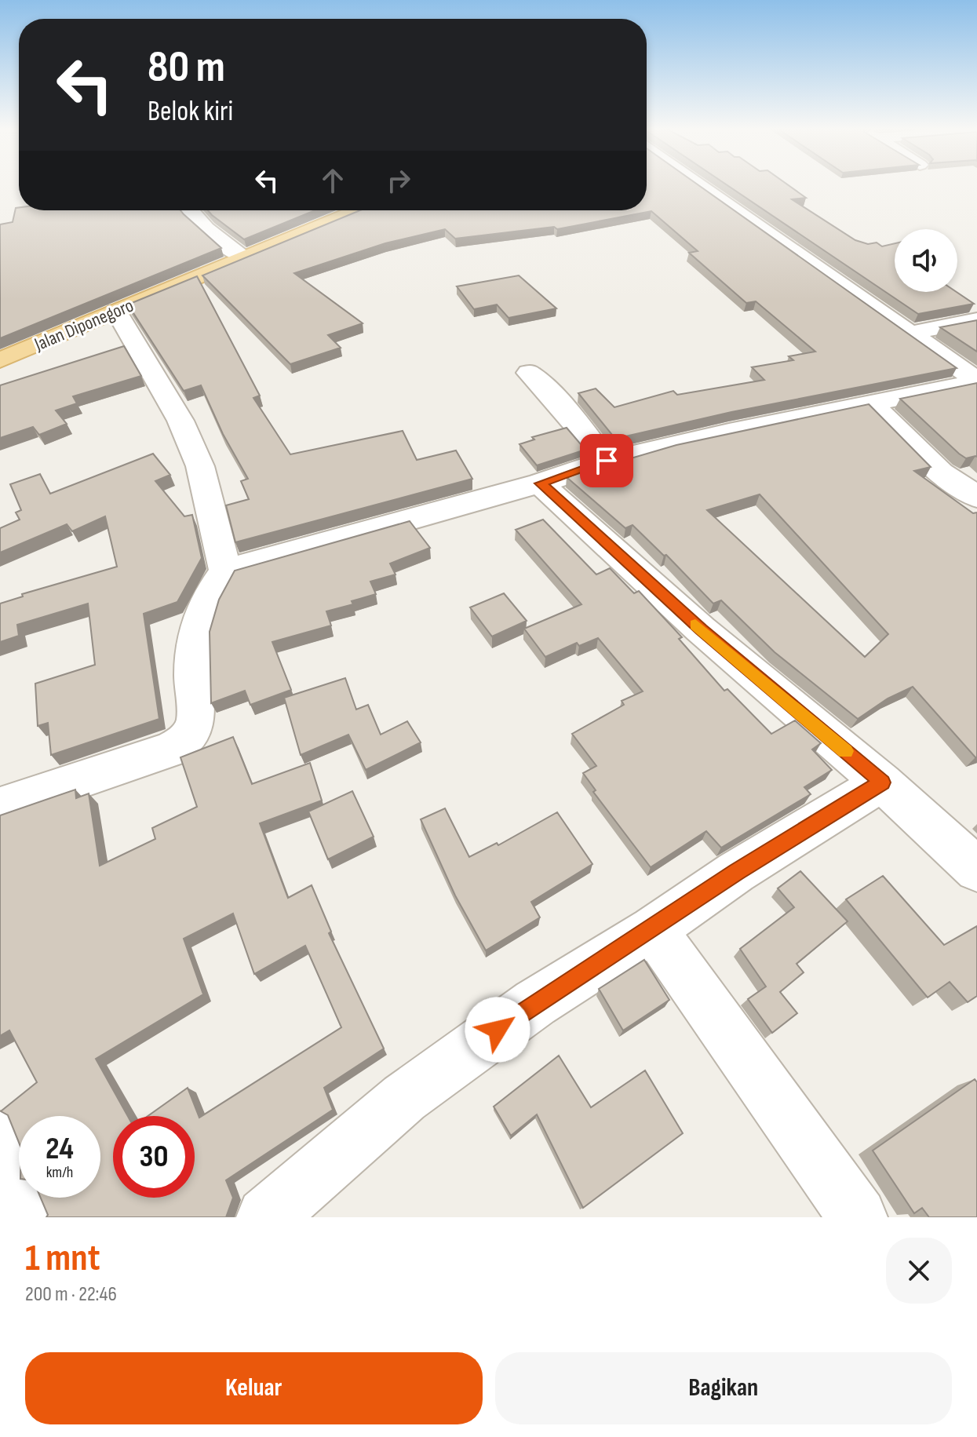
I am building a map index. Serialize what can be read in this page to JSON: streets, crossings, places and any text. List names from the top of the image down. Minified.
{"streets":{"main road":["Jalan Diponegoro"]},"page":{"turn":["80 m","Belok kiri"],"speed":"24 km/h","limit":"30","heading":["1 mnt","200 m · 22:46"],"buttons":["Keluar","Bagikan"]}}
